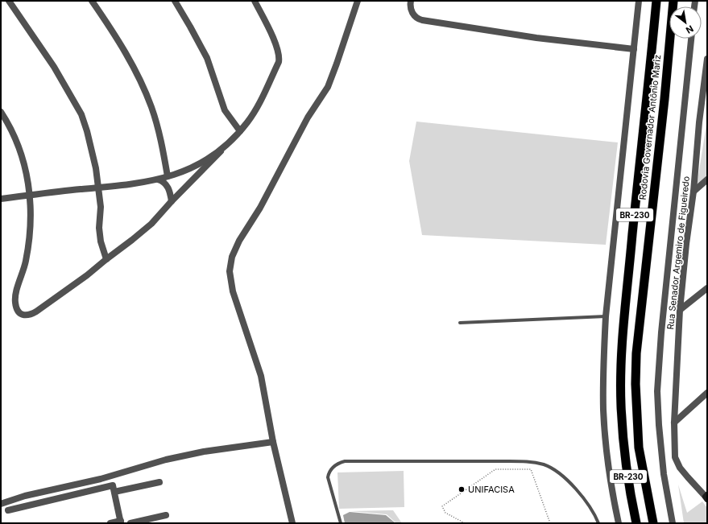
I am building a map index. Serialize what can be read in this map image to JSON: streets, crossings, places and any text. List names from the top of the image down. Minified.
{"streets":{"highway":["Rodovia Governador Antônio Mariz","BR-230"],"street":["Rua Senador Argemiro de Figueiredo"]},"places":["UNIFACISA"],"north":"bottom right"}
